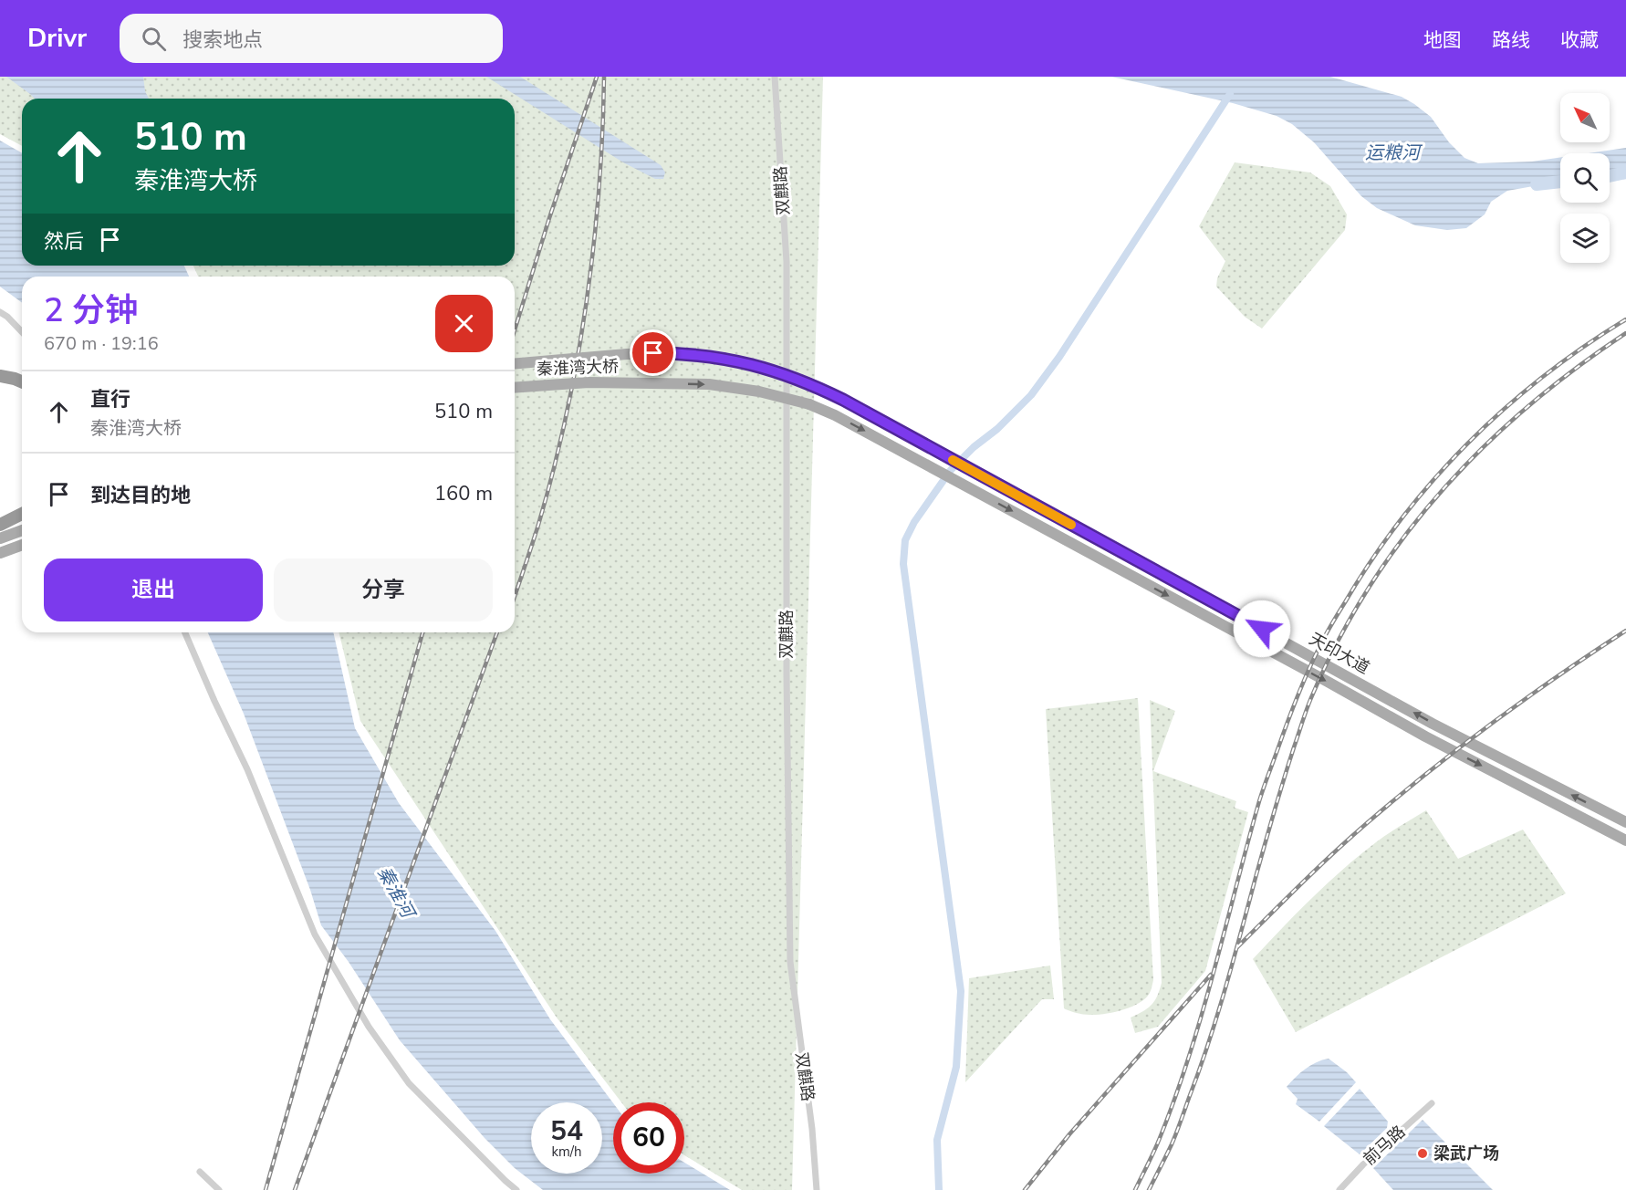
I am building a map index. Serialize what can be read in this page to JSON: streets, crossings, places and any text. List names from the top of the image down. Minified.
{"streets":{"main road":["秦淮湾大桥","天印大道"],"street":["双麒路","前马路"]},"crossings":[["秦淮湾大桥","天印大道"]],"water":["运粮河","秦淮河"],"places":["梁武广场"],"north":"top left","page":{"header":"Drivr","search":"搜索地点","nav":["地图","路线","收藏"],"turn":["510 m","秦淮湾大桥"],"then":"然后","heading":["2 分钟","670 m · 19:16"],"list":[{"name":"直行","note":"秦淮湾大桥","value":"510 m"},{"name":"到达目的地","value":"160 m"}],"buttons":["退出","分享"],"speed":"54 km/h","limit":"60"}}
